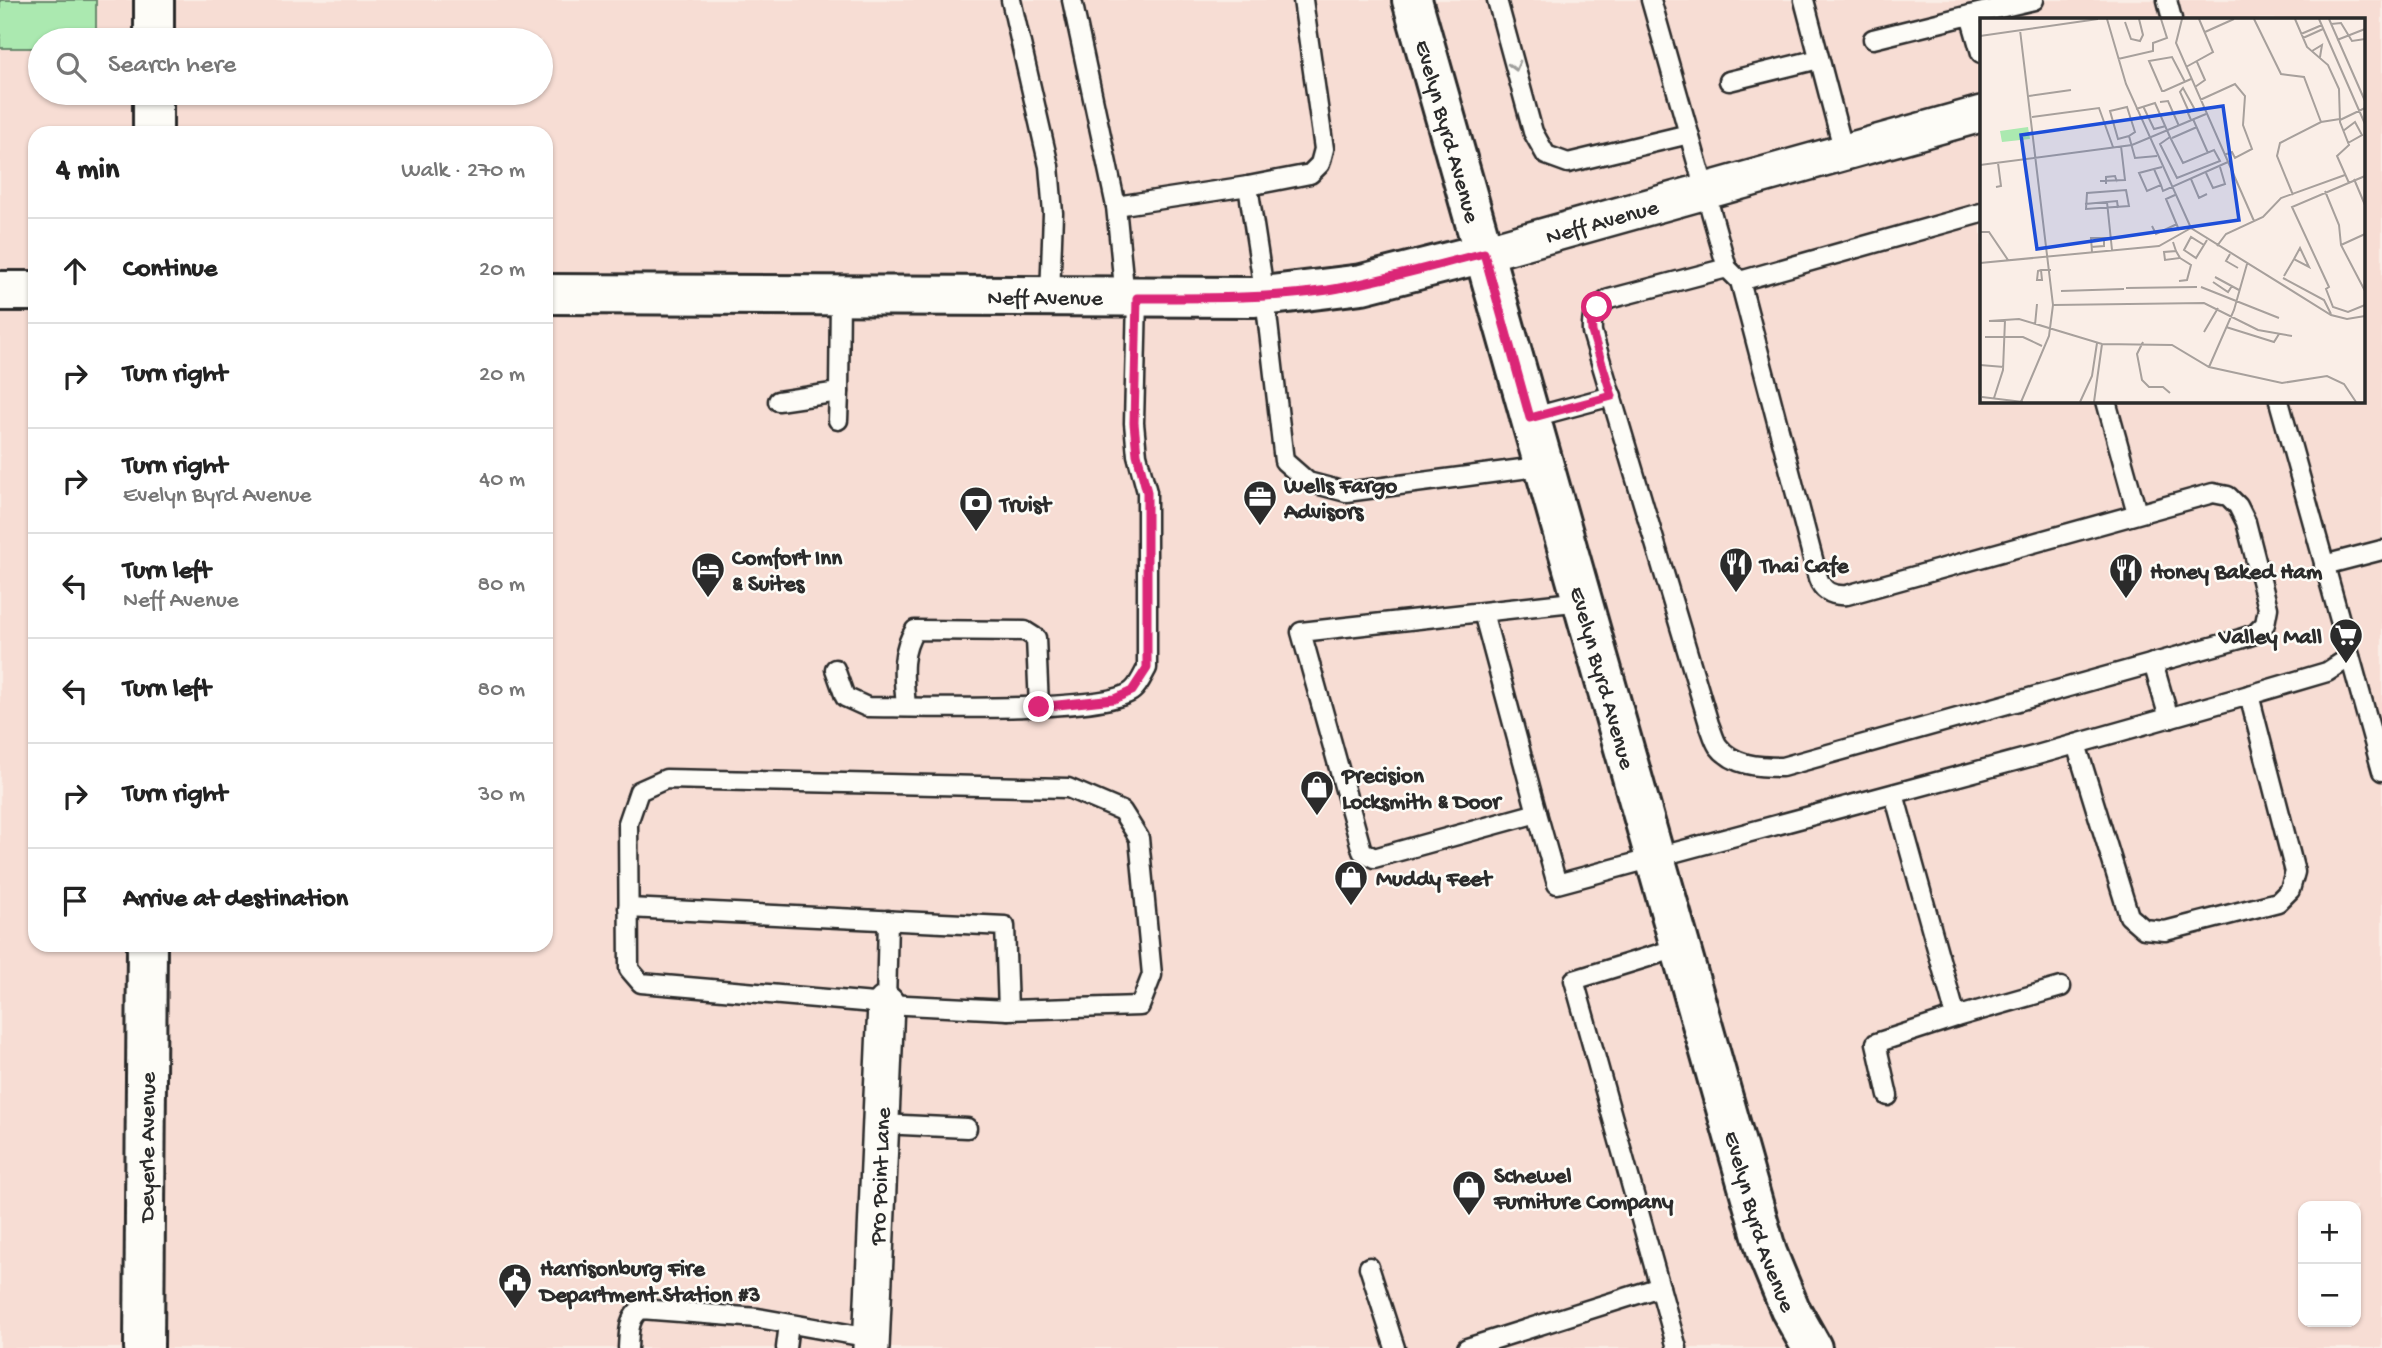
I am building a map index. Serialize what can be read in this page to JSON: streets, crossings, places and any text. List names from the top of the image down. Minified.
{"streets":{"street":["Evelyn Byrd Avenue","Neff Avenue","Deyerle Avenue","Pro Point Lane"]},"crossings":[["Evelyn Byrd Avenue","Neff Avenue"]],"places":{"office":["Wells Fargo Advisors"],"bank":["Truist"],"restaurant":["Thai Cafe","Honey Baked Ham"],"hotel":["Comfort Inn & Suites"],"supermarket":["Valley Mall"],"shop":["Precision Locksmith & Door","Muddy Feet","Schewel Furniture Company"],"public building":["Harrisonburg Fire Department Station #3"]},"page":{"search":"Search here","heading":["4 min","Walk · 270 m"],"list":[["Continue","20 m"],["Turn right","20 m"],["Turn right","Evelyn Byrd Avenue","40 m"],["Turn left","Neff Avenue","80 m"],["Turn left","80 m"],["Turn right","30 m"],"Arrive at destination"],"map_buttons":["+","−"]}}
